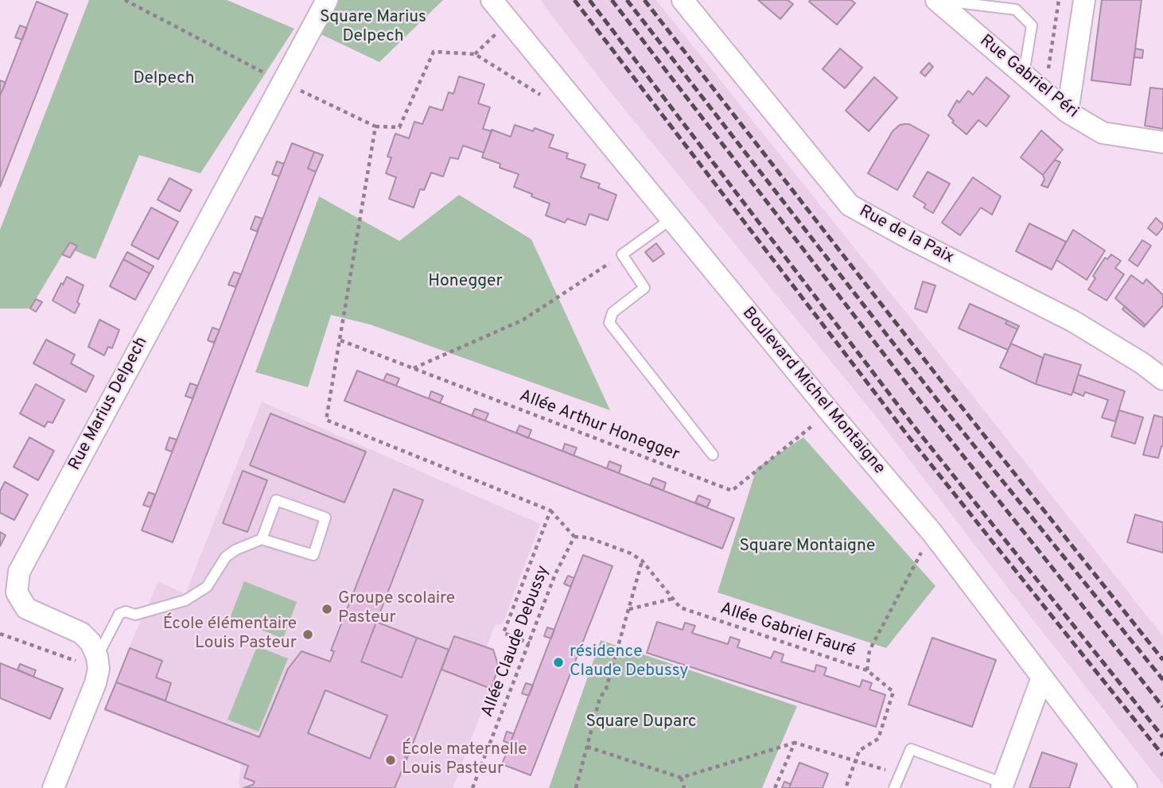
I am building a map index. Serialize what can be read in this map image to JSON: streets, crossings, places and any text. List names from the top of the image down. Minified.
{"streets":{"street":["Rue Gabriel Péri","Rue de la Paix","Boulevard Michel Montaigne","Rue Marius Delpech"],"path":["Allée Arthur Honegger","Allée Gabriel Fauré","Allée Claude Debussy"]},"crossings":[["Boulevard Michel Montaigne","Allée Arthur Honegger"],["Boulevard Michel Montaigne","Allée Gabriel Fauré"],["Allée Gabriel Fauré","Allée Claude Debussy"]],"parks":["Square Marius Delpech","Delpech","Honegger","Square Montaigne","Square Duparc"],"places":["Groupe scolaire Pasteur","École élémentaire Louis Pasteur","résidence Claude Debussy","École maternelle Louis Pasteur"]}
